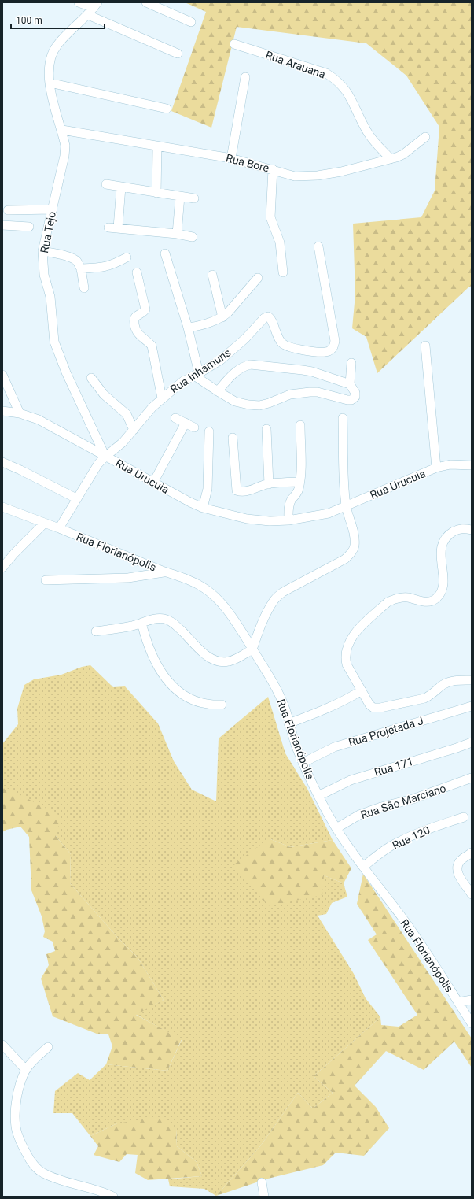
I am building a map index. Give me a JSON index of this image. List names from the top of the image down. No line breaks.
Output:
{"streets":{"street":["Rua Arauana","Rua Bore","Rua Tejo","Rua Inhamuns","Rua Urucuia","Rua Florianópolis","Rua Projetada J","Rua 171","Rua São Marciano","Rua 120"]},"crossings":[["Rua Arauana","Rua Bore"],["Rua Bore","Rua Tejo"],["Rua Tejo","Rua Inhamuns"],["Rua Tejo","Rua Urucuia"],["Rua Inhamuns","Rua Urucuia"],["Rua Inhamuns","Rua Florianópolis"],["Rua Florianópolis","Rua Projetada J"],["Rua Florianópolis","Rua 171"],["Rua Florianópolis","Rua São Marciano"],["Rua Florianópolis","Rua 120"]],"scale_bar":"100 m"}
